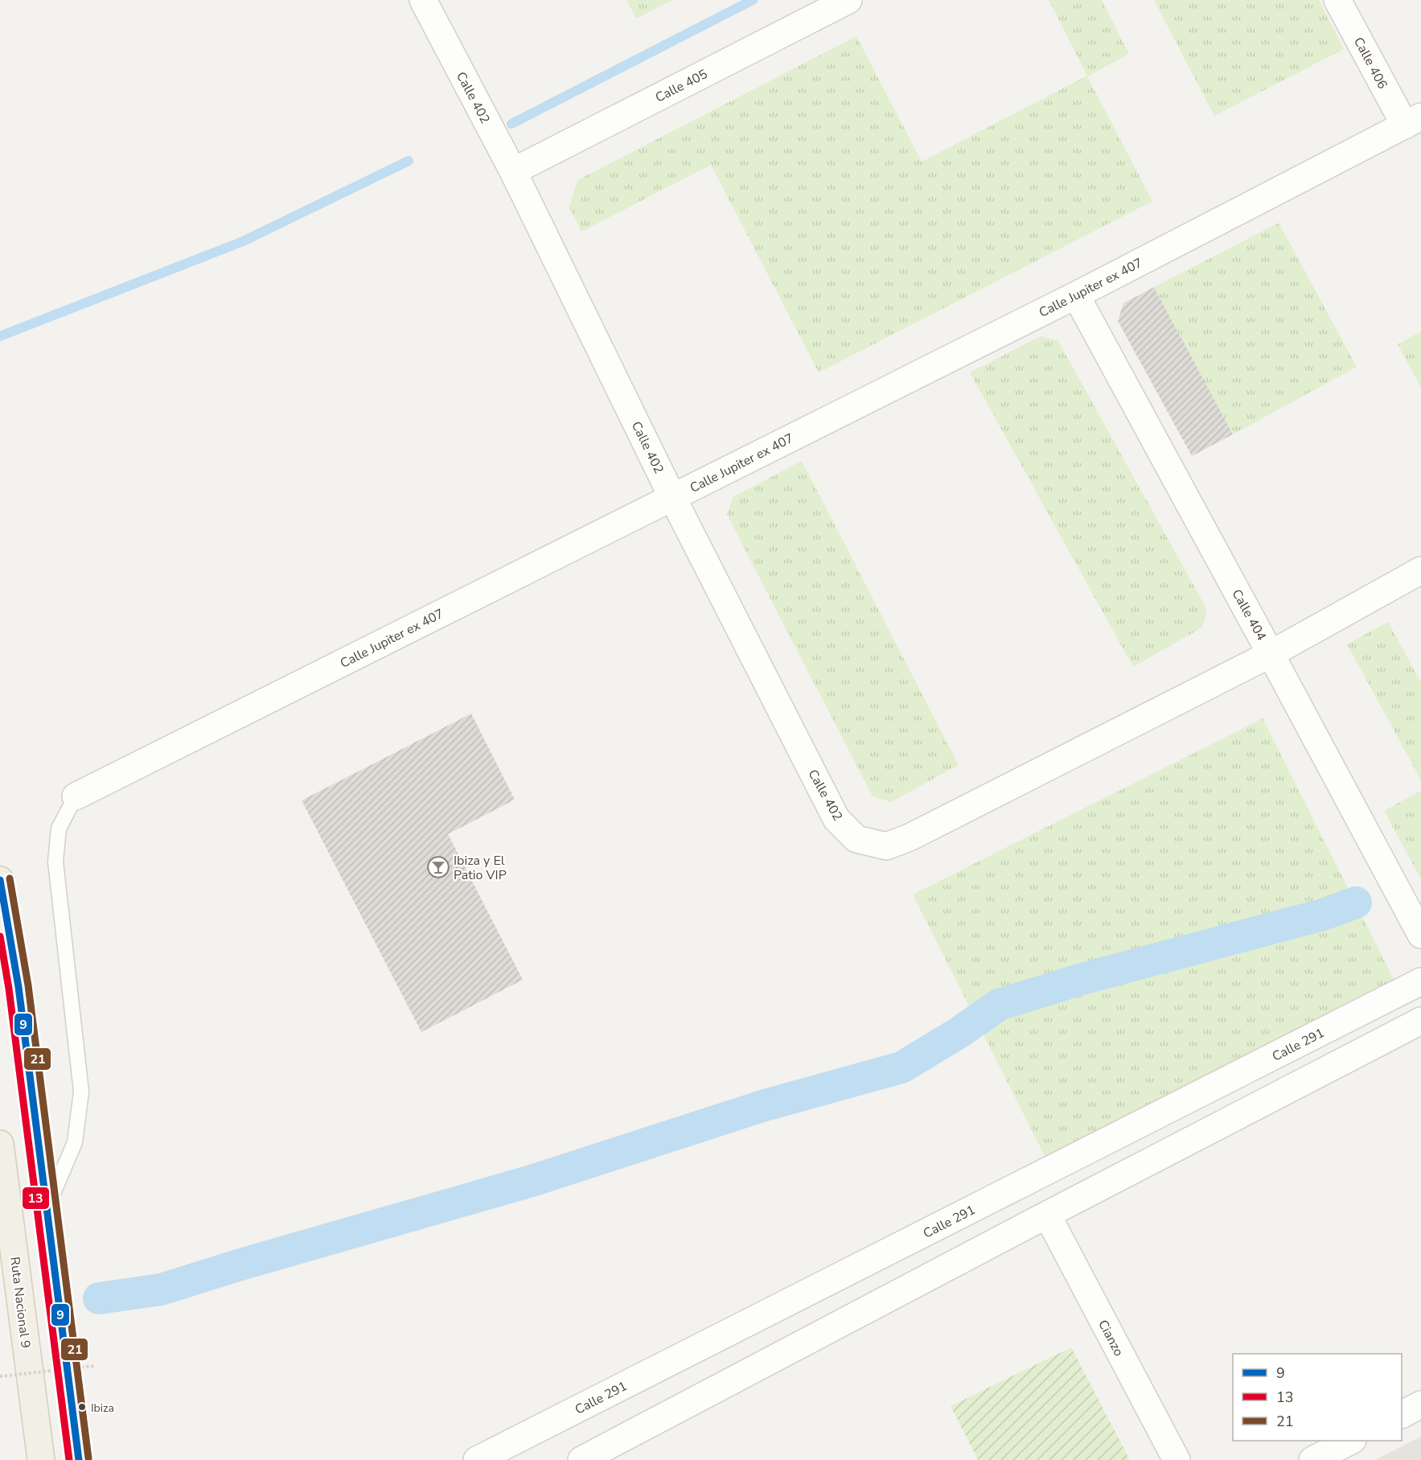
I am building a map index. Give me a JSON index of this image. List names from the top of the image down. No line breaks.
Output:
{"streets":{"main road":["Ruta Nacional 9"],"street":["Calle 406","Calle 405","Calle 402","Calle Jupiter ex 407","Calle 404","Calle 291","Cianzo"]},"crossings":[["Calle 406","Calle Jupiter ex 407"],["Calle 405","Calle 402"],["Calle 402","Calle Jupiter ex 407"],["Calle 402","Calle 404"],["Calle Jupiter ex 407","Calle 404"]],"places":{"bar":["Ibiza y El Patio VIP"],"other":["Ibiza"]},"lines":["transit line 21","transit line 9","transit line 13"],"legend":["9","13","21"]}
